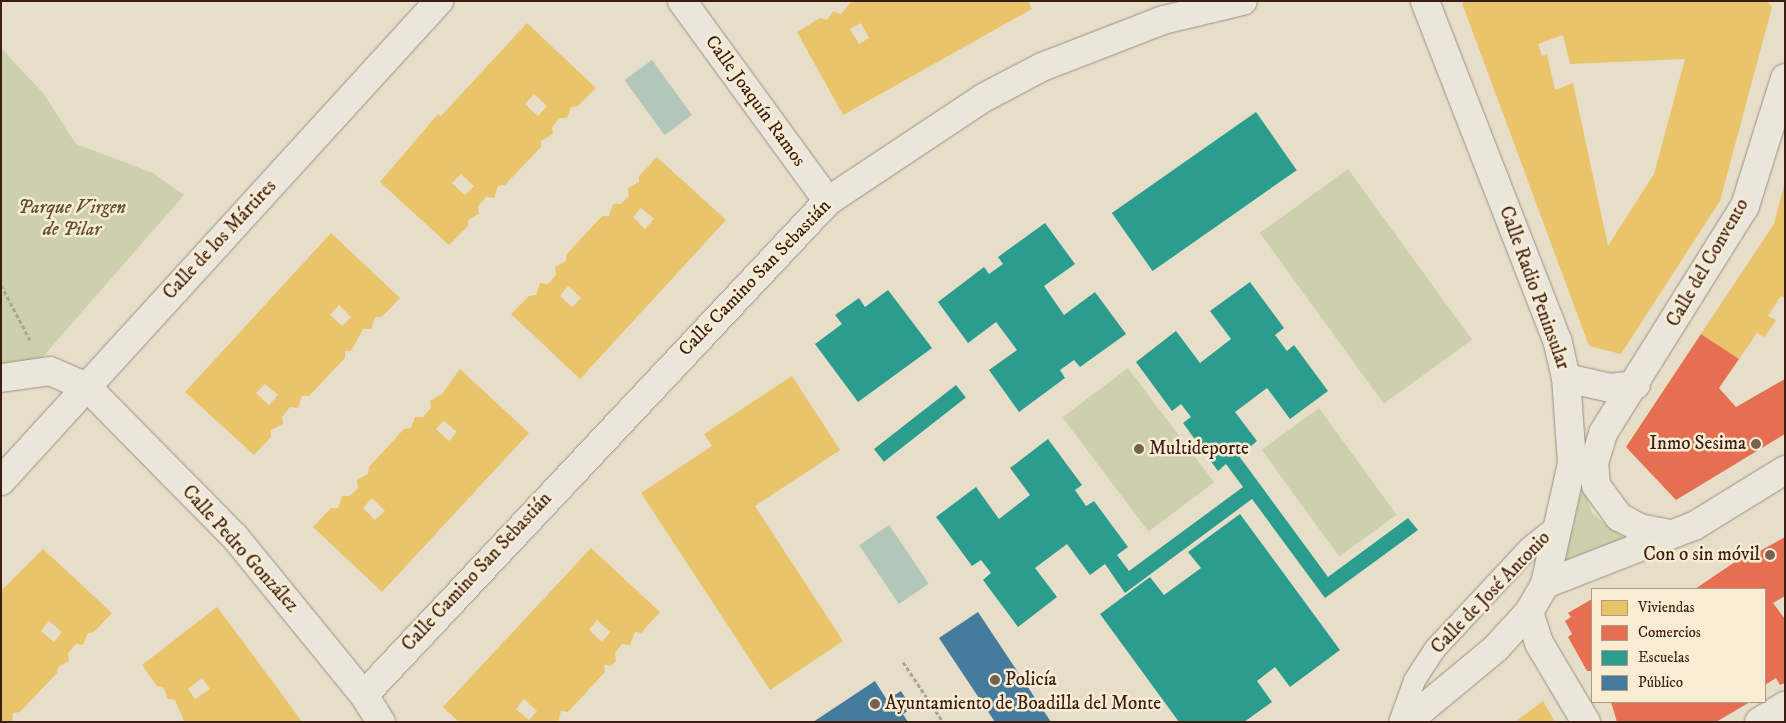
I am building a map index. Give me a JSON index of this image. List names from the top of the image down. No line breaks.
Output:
{"streets":{"street":["Calle Joaquín Ramos","Calle de los Mártires","Calle del Convento","Calle Camino San Sebastián","Calle Radio Peninsular","Calle Pedro González"],"lane":["Calle de José Antonio"]},"crossings":[["Calle Joaquín Ramos","Calle Camino San Sebastián"],["Calle de los Mártires","Calle Pedro González"],["Calle Camino San Sebastián","Calle Pedro González"],["Calle Radio Peninsular","Calle de José Antonio"]],"parks":["Parque Virgen de Pilar"],"places":["Inmo Sesima","Multideporte","Con o sin móvil","Policía","Ayuntamiento de Boadilla del Monte"],"legend":["Viviendas","Comercios","Escuelas","Público"]}
